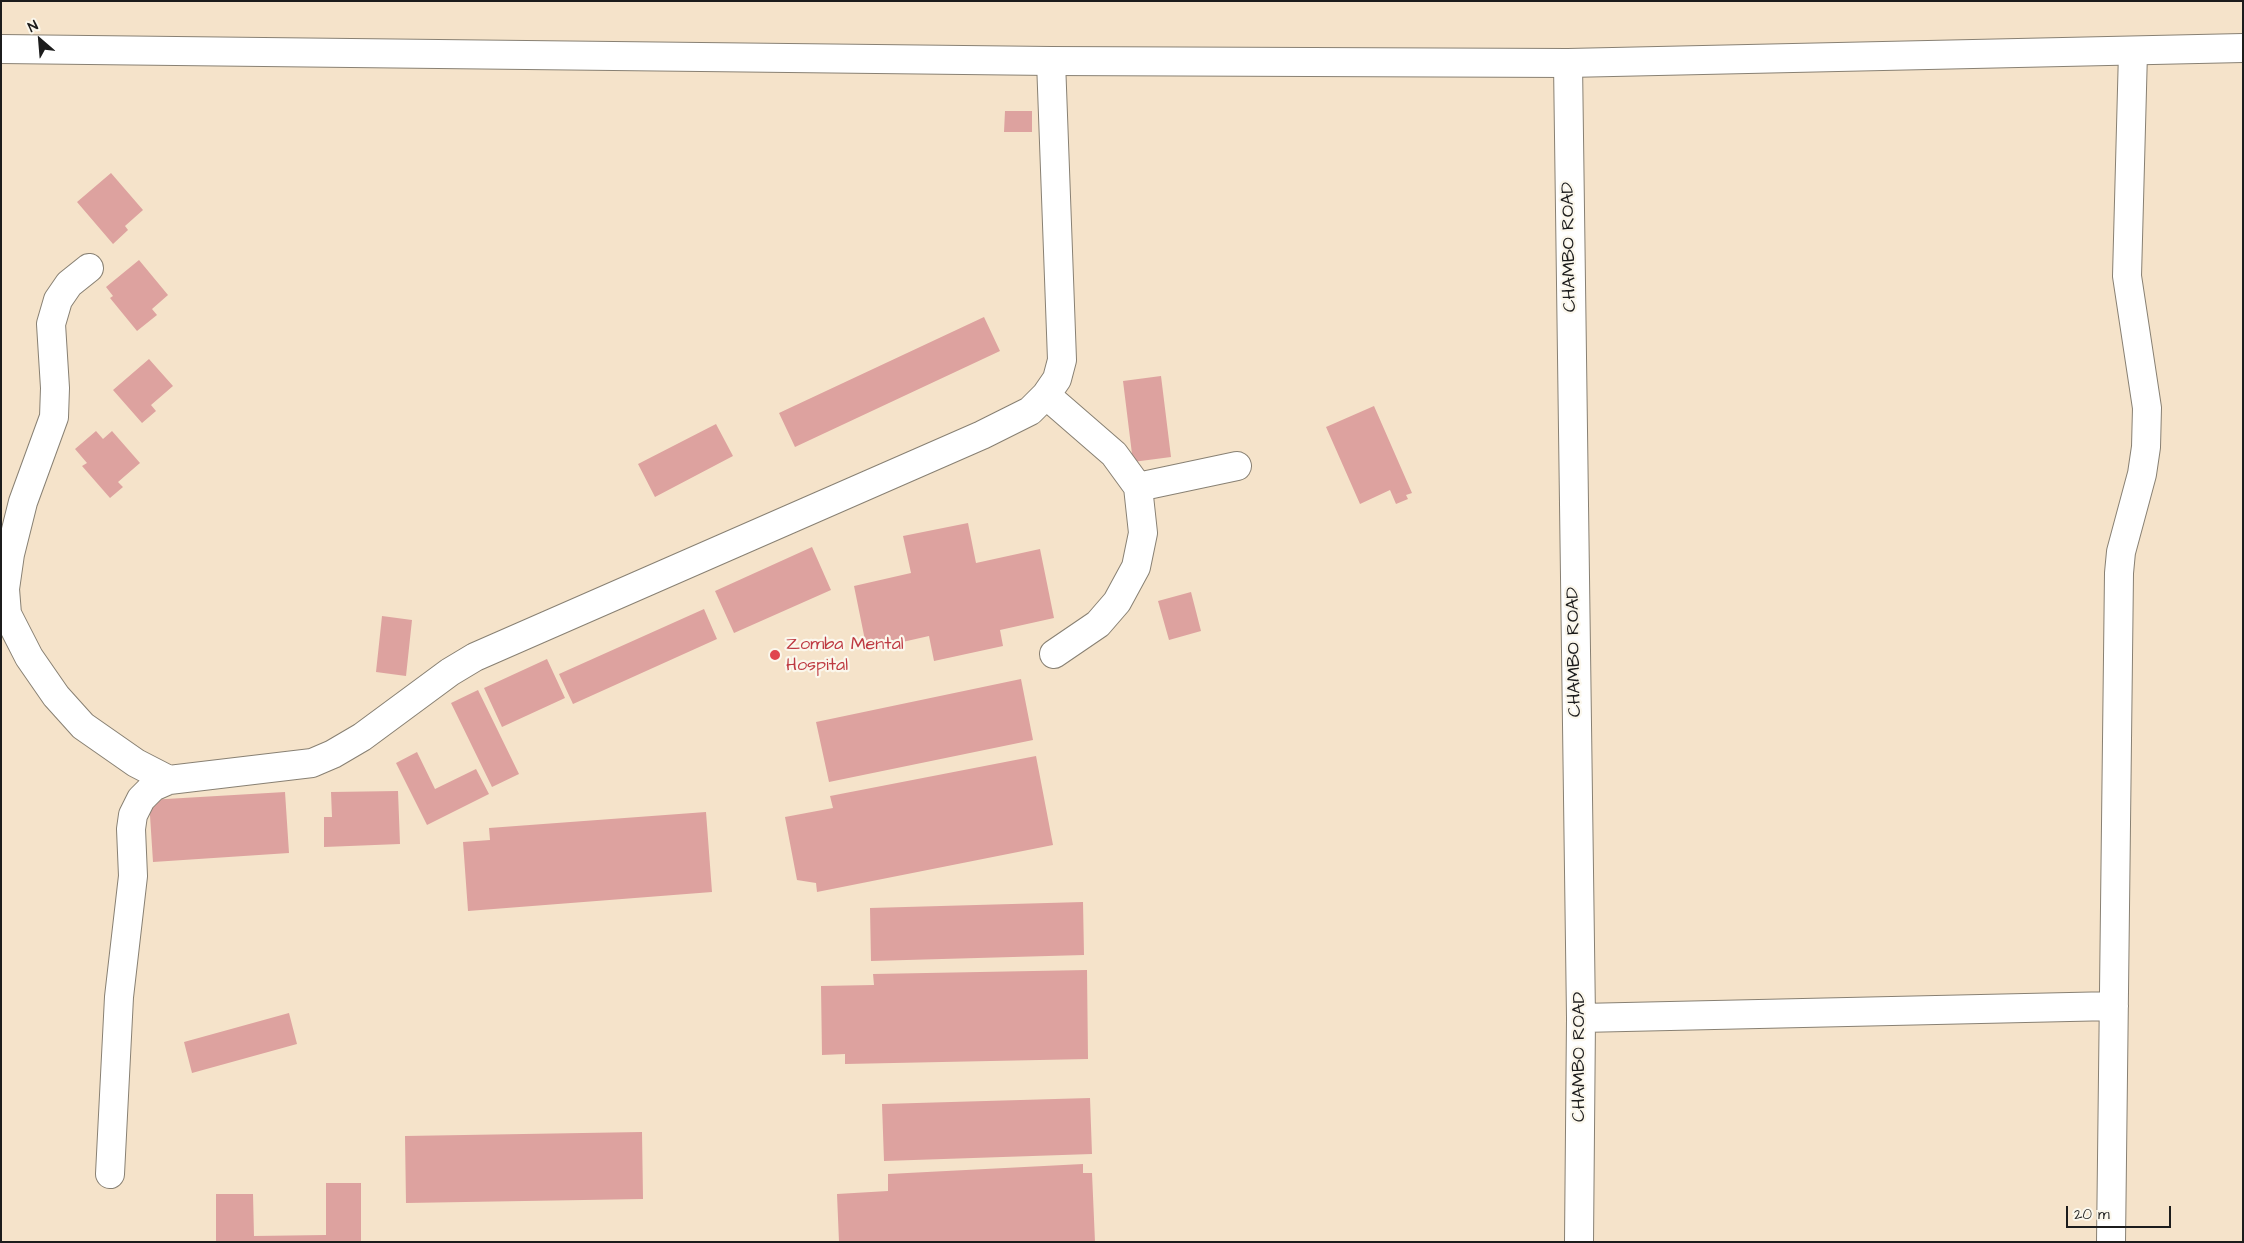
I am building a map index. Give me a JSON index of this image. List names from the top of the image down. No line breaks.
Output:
{"streets":{"street":["CHAMBO ROAD"]},"places":["Zomba Mental Hospital"],"scale_bar":"20 m","north":"top left"}
